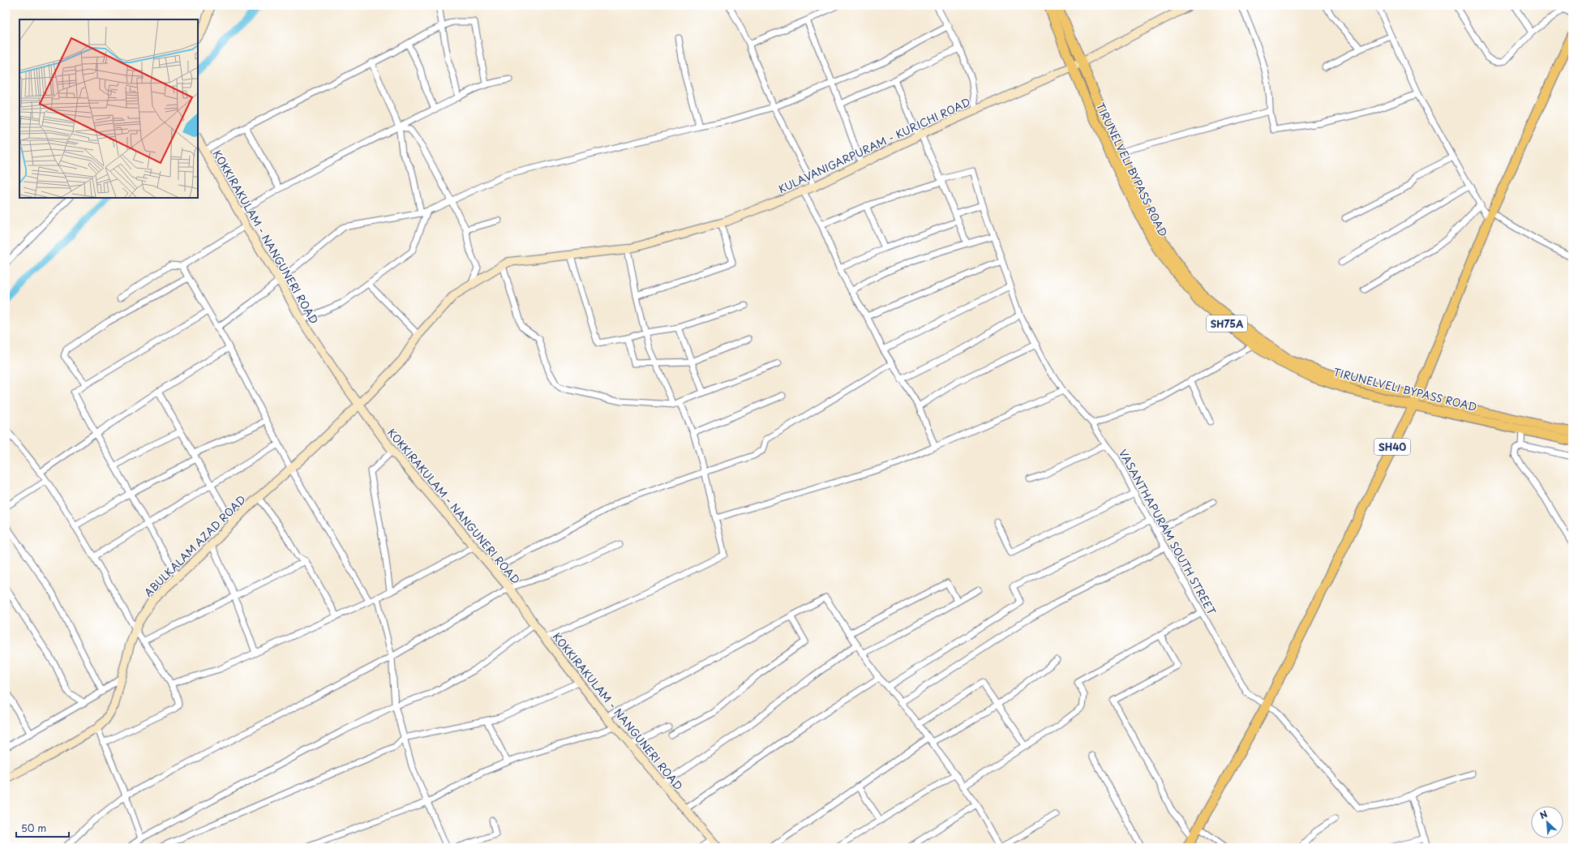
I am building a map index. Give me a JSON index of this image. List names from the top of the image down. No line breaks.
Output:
{"streets":{"main road":["KULAVANIGARPURAM - KURICHI ROAD","TIRUNELVELI BYPASS ROAD","KOKKIRAKULAM - NANGUNERI ROAD","SH75A","SH40","ABULKALAM AZAD ROAD"],"street":["VASANTHAPURAM SOUTH STREET"]},"crossings":[["KULAVANIGARPURAM - KURICHI ROAD","TIRUNELVELI BYPASS ROAD"],["KULAVANIGARPURAM - KURICHI ROAD","KOKKIRAKULAM - NANGUNERI ROAD"],["KULAVANIGARPURAM - KURICHI ROAD","ABULKALAM AZAD ROAD"],["TIRUNELVELI BYPASS ROAD","SH40"],["KOKKIRAKULAM - NANGUNERI ROAD","ABULKALAM AZAD ROAD"],["SH40","VASANTHAPURAM SOUTH STREET"]],"scale_bar":"50 m","north":"top left"}
